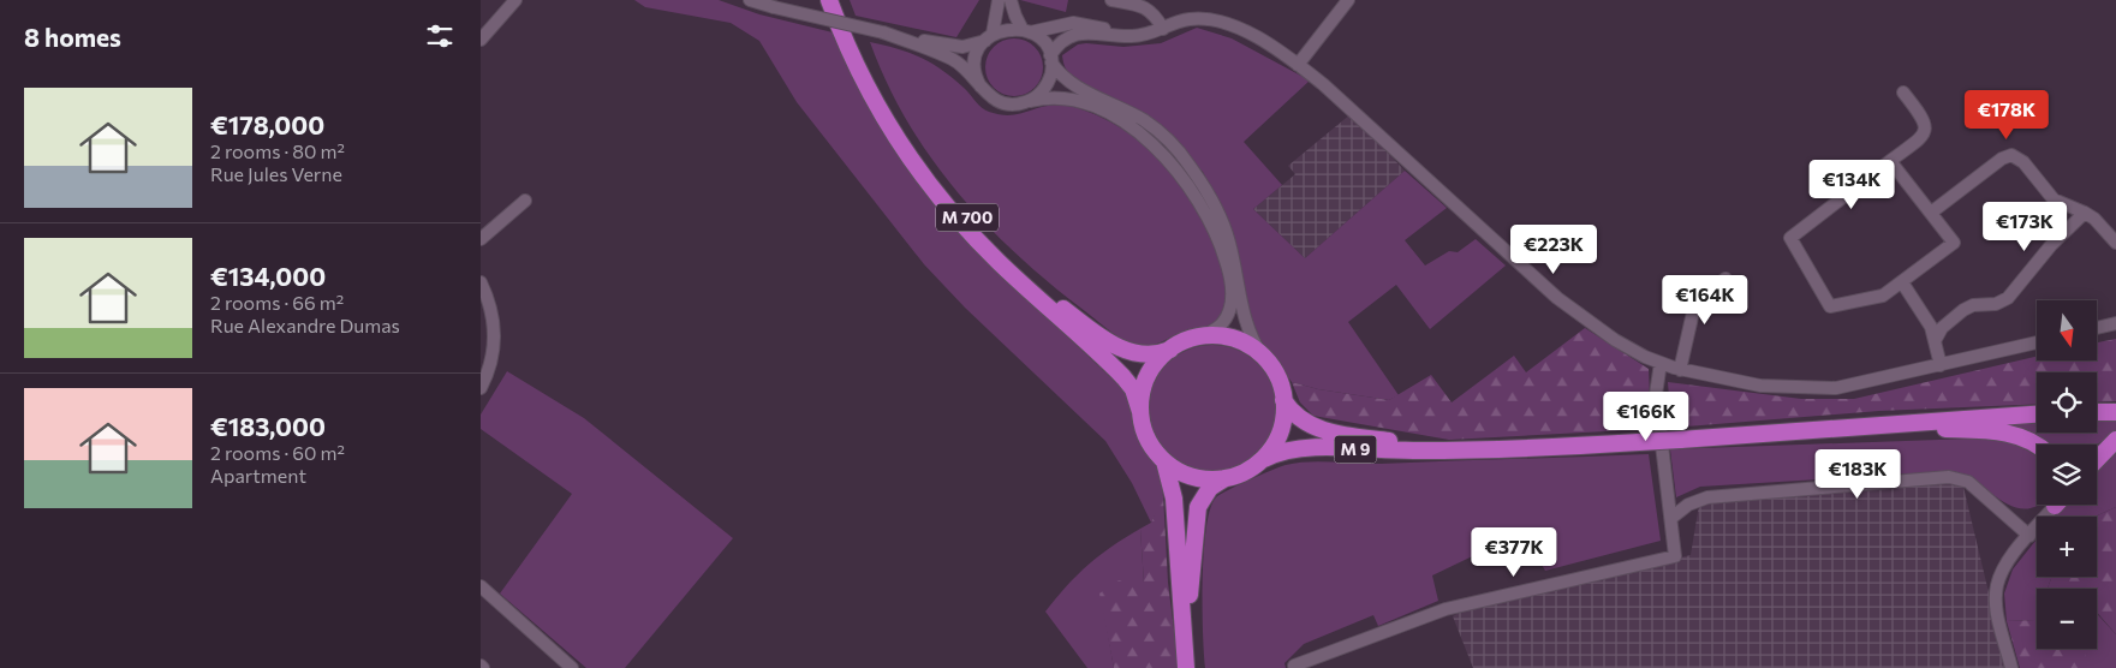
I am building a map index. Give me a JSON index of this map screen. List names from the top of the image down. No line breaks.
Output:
{"streets":{"highway":["M 700","M 9"]},"crossings":[["M 700","M 9"]],"north":"bottom","page":{"heading":"8 homes","list":[{"name":"€178,000","note":"2 rooms · 80 m² · Rue Jules Verne"},{"name":"€134,000","note":"2 rooms · 66 m² · Rue Alexandre Dumas"},{"name":"€183,000","note":"2 rooms · 60 m² · Apartment"}],"price":["€178K","€134K","€173K","€223K","€164K","€166K","€183K","€377K"],"map_buttons":["+","−"]}}
